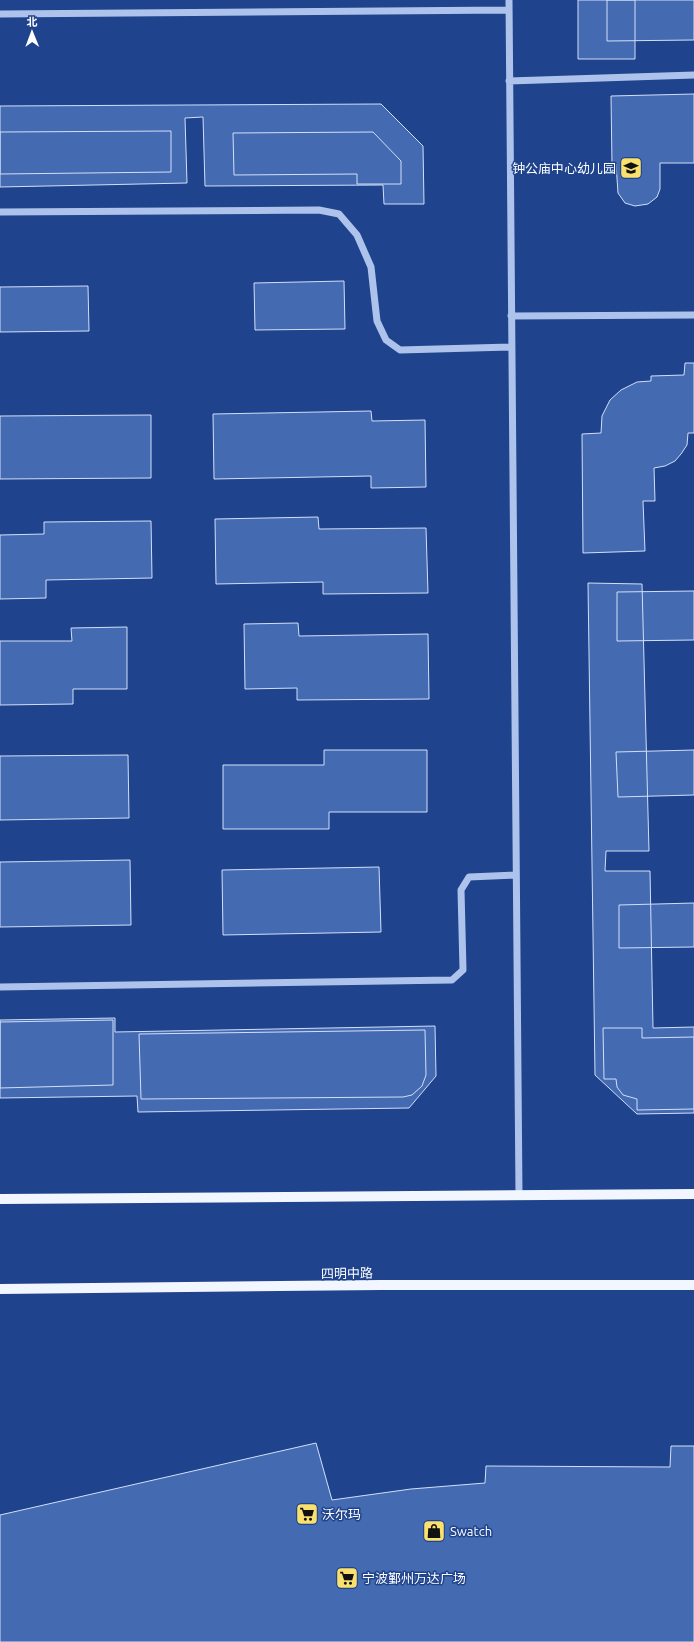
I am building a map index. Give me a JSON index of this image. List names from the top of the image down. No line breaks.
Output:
{"streets":{"main road":["四明中路"]},"places":{"school or university":["钟公庙中心幼儿园"],"supermarket":["沃尔玛","宁波鄞州万达广场"],"shop":["Swatch"]},"north":"top"}
